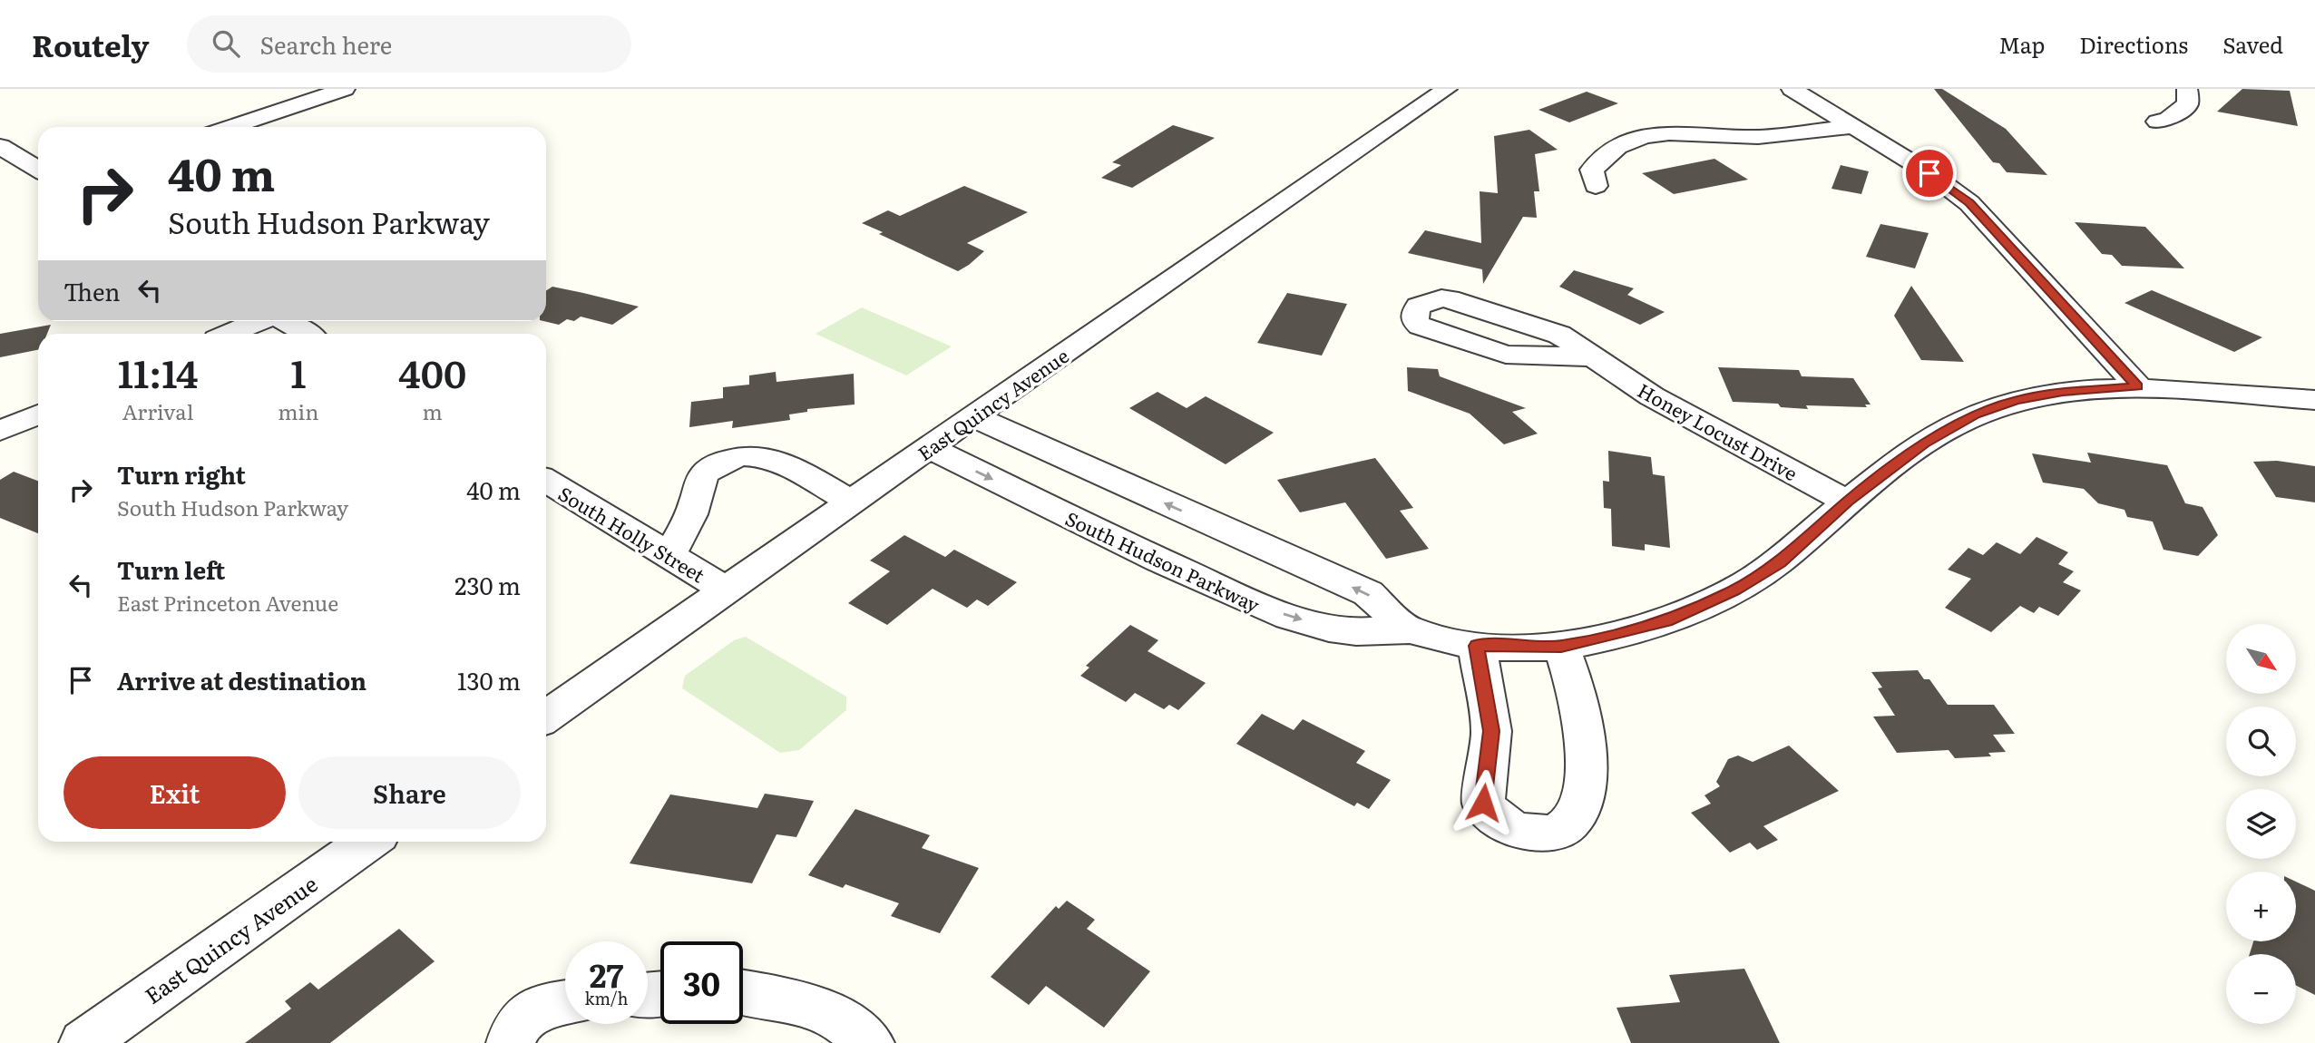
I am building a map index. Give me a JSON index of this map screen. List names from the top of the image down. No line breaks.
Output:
{"streets":{"street":["East Quincy Avenue","Honey Locust Drive","South Holly Street","South Hudson Parkway"]},"crossings":[["East Quincy Avenue","South Holly Street"],["East Quincy Avenue","South Hudson Parkway"],["Honey Locust Drive","South Hudson Parkway"]],"north":"bottom right","page":{"header":"Routely","search":"Search here","nav":["Map","Directions","Saved"],"turn":["40 m","South Hudson Parkway"],"then":"Then","eta":["11:14","Arrival","1","min","400","m"],"list":[{"name":"Turn right","note":"South Hudson Parkway","value":"40 m"},{"name":"Turn left","note":"East Princeton Avenue","value":"230 m"},{"name":"Arrive at destination","value":"130 m"}],"map_buttons":["+","−"],"buttons":["Exit","Share"],"speed":"27 km/h","limit":"30"}}
